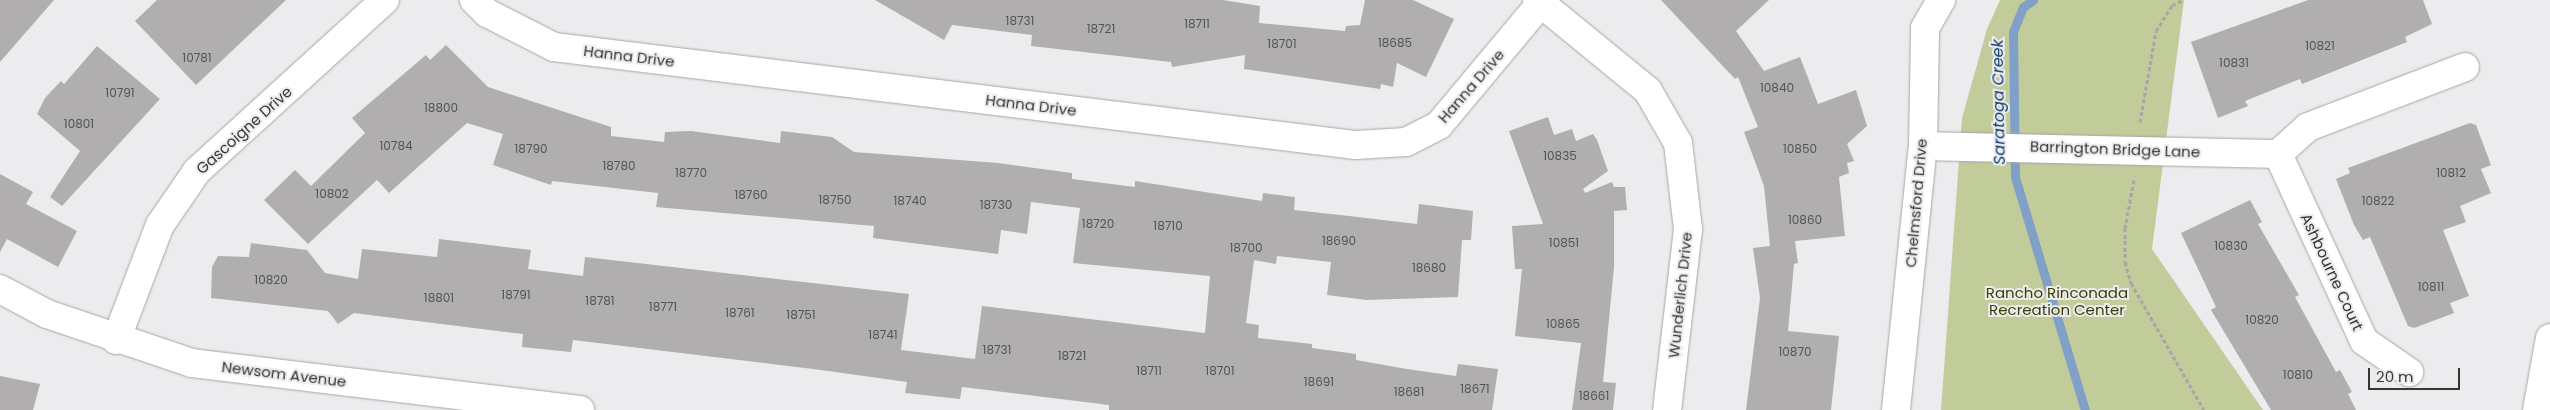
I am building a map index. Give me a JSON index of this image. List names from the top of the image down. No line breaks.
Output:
{"streets":{"main road":["Hanna Drive","Gascoigne Drive","Barrington Bridge Lane","Chelmsford Drive","Ashbourne Court","Wunderlich Drive","Newsom Avenue"]},"crossings":[["Hanna Drive","Wunderlich Drive"],["Gascoigne Drive","Newsom Avenue"],["Barrington Bridge Lane","Chelmsford Drive"],["Barrington Bridge Lane","Ashbourne Court"]],"water":["Saratoga Creek"],"parks":["Rancho Rinconada Recreation Center"],"house_numbers":["18731","18711","18721","18685","18701","10821","10781","10831","10840","10791","18800","10801","10784","18790","10850","10835","18780","18770","10812","10802","18760","18750","18740","10822","18730","10860","18720","18710","18690","10851","10830","18700","18680","10820","10811","18791","18801","18781","18771","18761","18751","10820","10865","18741","18731","10870","18721","18711","18701","10810","18691","18671","18681","18661"],"scale_bar":"20 m"}
